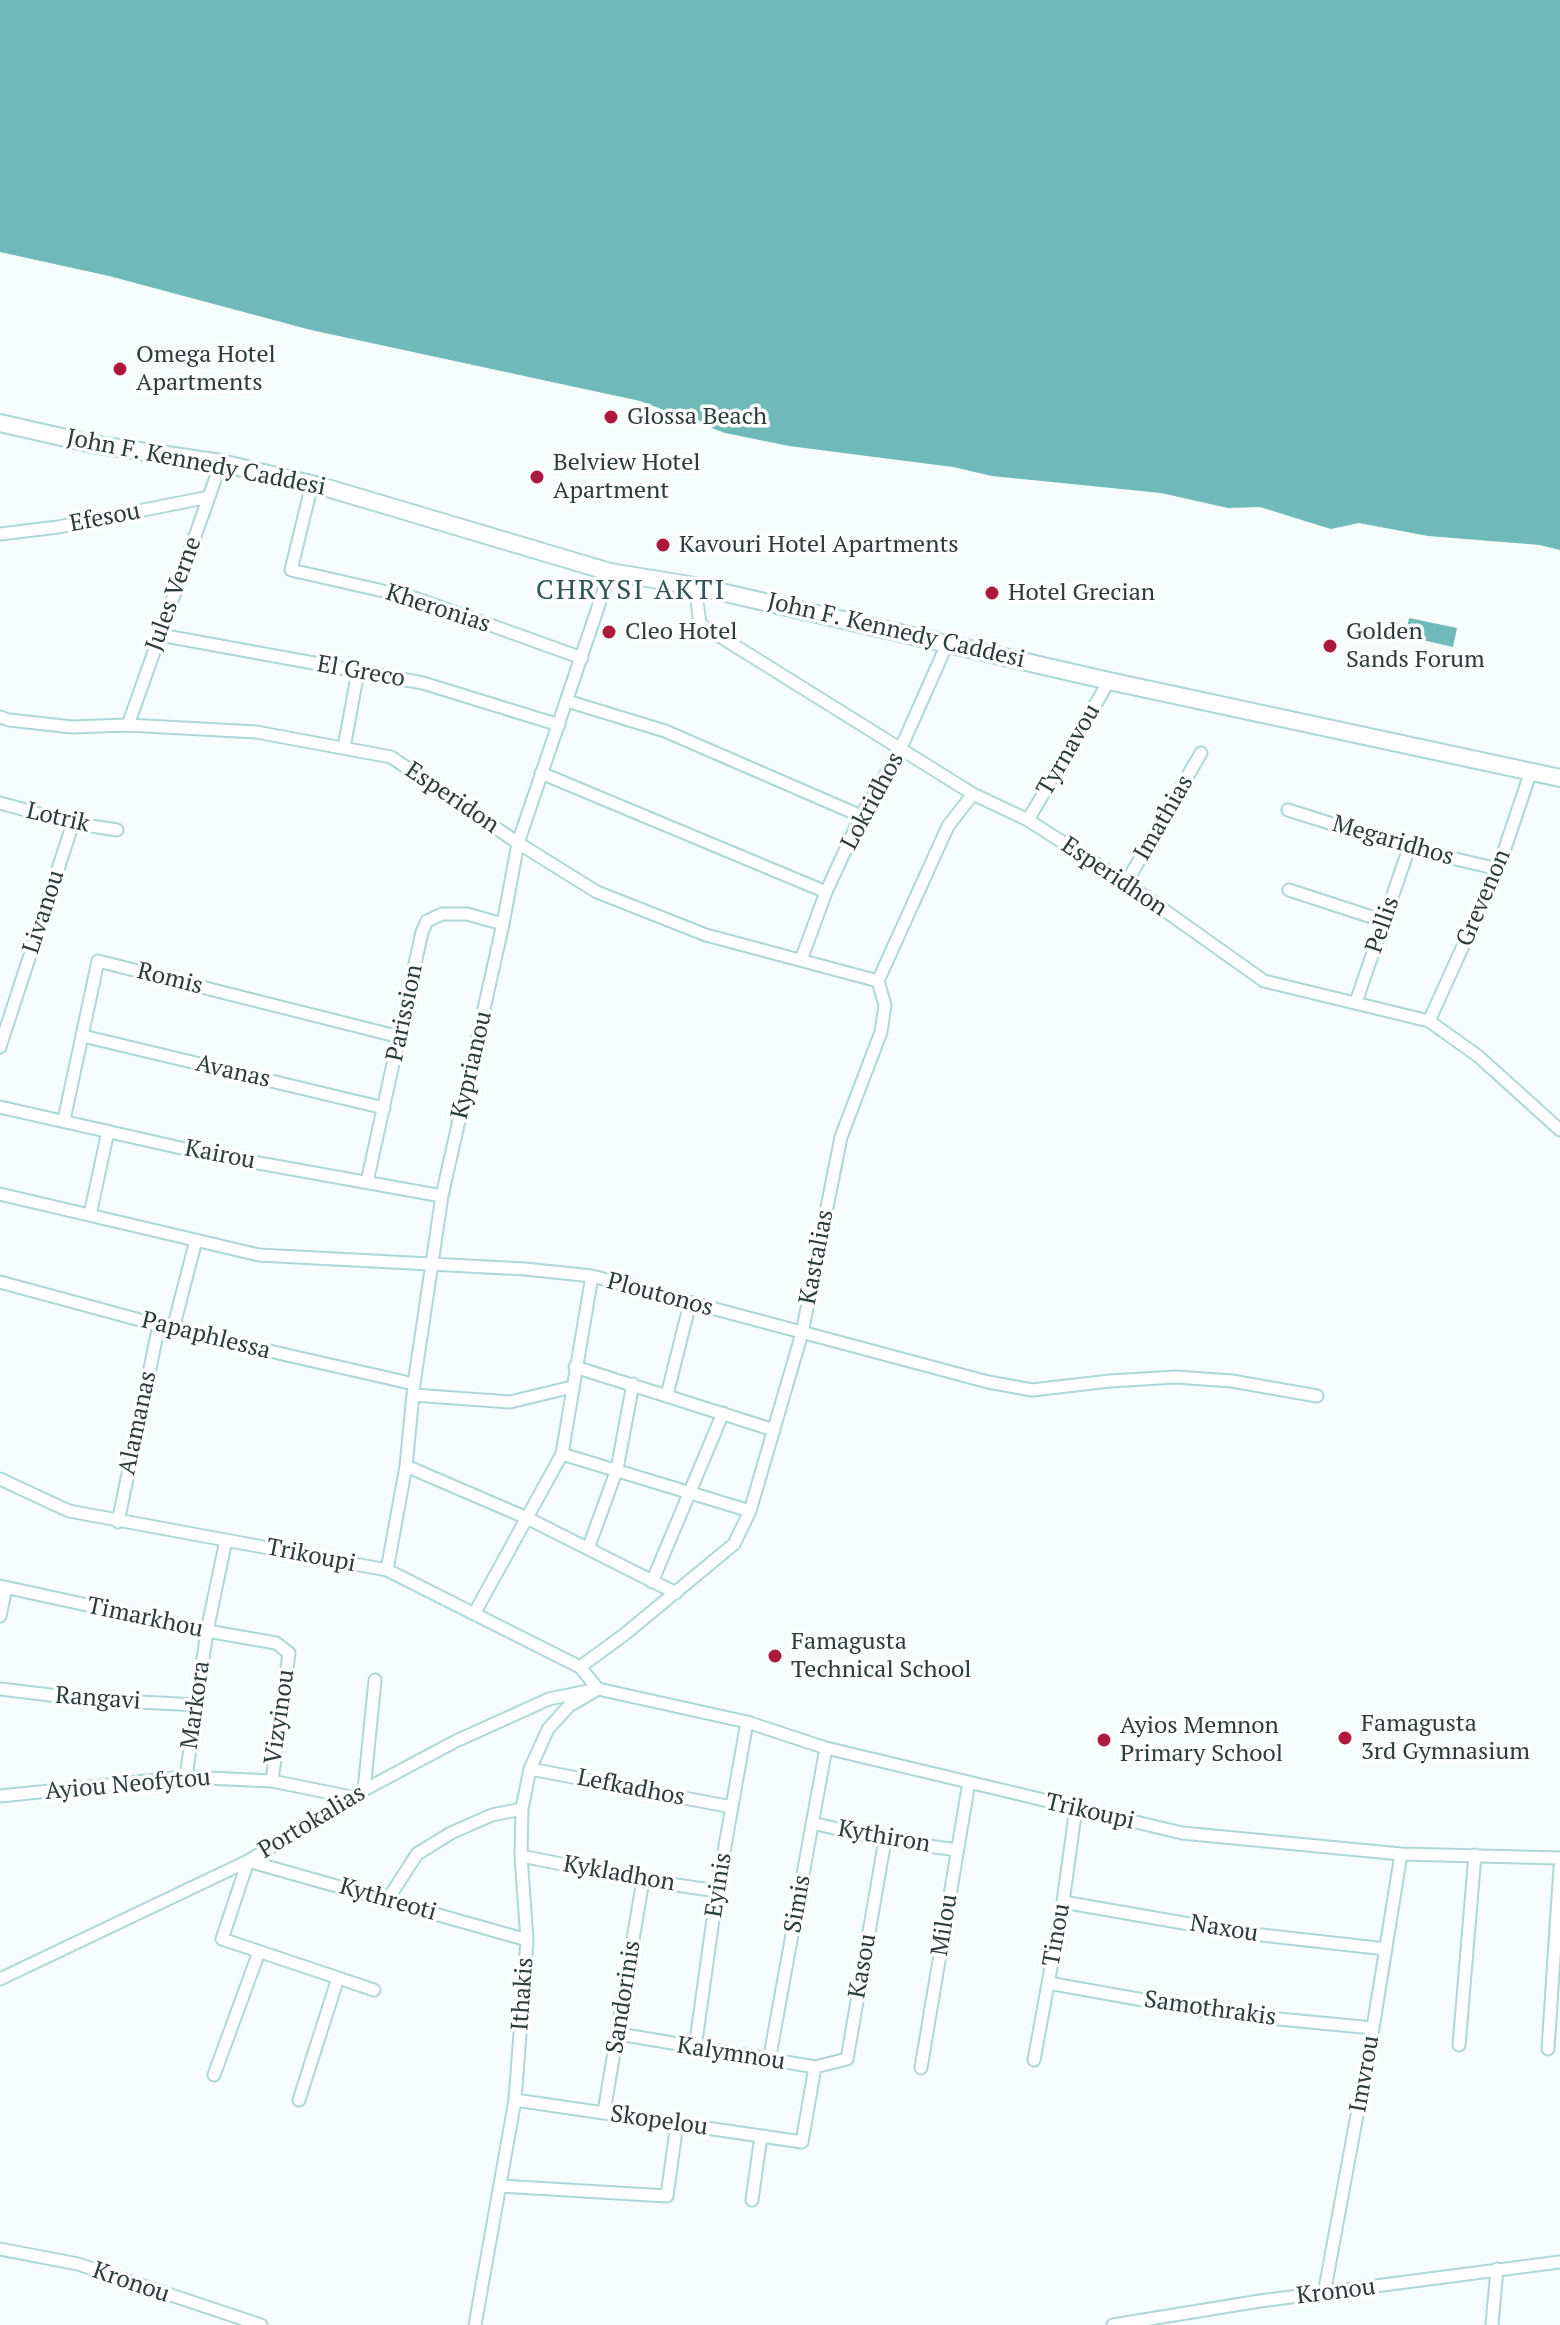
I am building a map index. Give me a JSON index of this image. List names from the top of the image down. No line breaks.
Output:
{"streets":{"street":["John F. Kennedy Caddesi","Efesou","Jules Verne","Kheronias","El Greco","Tyrnavou","Esperidon","Lokridhos","Lotrik","Imathias","Megaridhos","Esperidhon","Grevenon","Livanou","Pellis","Romis","Parission","Kyprianou","Avanas","Kairou","Kastalias","Ploutonos","Papaphlessa","Alamanas","Trikoupi","Timarkhou","Rangavi","Markora","Vizyinou","Ayiou Neofytou","Lefkadhos","Portokalias","Kythiron","Kykladhon","Eyinis","Kythreoti","Simis","Milou","Naxou","Tinou","Kasou","Ithakis","Sandorinis","Samothrakis","Kalymnou","Imvrou","Skopelou","Kronou"]},"crossings":[["John F. Kennedy Caddesi","Jules Verne"],["John F. Kennedy Caddesi","Kheronias"],["John F. Kennedy Caddesi","Tyrnavou"],["John F. Kennedy Caddesi","Lokridhos"],["John F. Kennedy Caddesi","Esperidhon"],["John F. Kennedy Caddesi","Grevenon"],["John F. Kennedy Caddesi","Kyprianou"],["Efesou","Jules Verne"],["Jules Verne","El Greco"],["Jules Verne","Esperidon"],["Kheronias","Kyprianou"],["El Greco","Kyprianou"],["Tyrnavou","Esperidhon"],["Esperidon","Lokridhos"],["Esperidon","Kyprianou"],["Esperidon","Kastalias"],["Lokridhos","Esperidhon"],["Lotrik","Livanou"],["Imathias","Esperidhon"],["Megaridhos","Grevenon"],["Megaridhos","Pellis"],["Esperidhon","Grevenon"],["Esperidhon","Pellis"],["Romis","Parission"],["Romis","Avanas"],["Romis","Kairou"],["Parission","Kyprianou"],["Parission","Avanas"],["Parission","Kairou"],["Kyprianou","Kairou"],["Kyprianou","Ploutonos"],["Kyprianou","Papaphlessa"],["Kyprianou","Trikoupi"],["Kastalias","Ploutonos"],["Kastalias","Trikoupi"],["Papaphlessa","Alamanas"],["Alamanas","Trikoupi"],["Trikoupi","Markora"],["Trikoupi","Portokalias"],["Trikoupi","Eyinis"],["Trikoupi","Simis"],["Trikoupi","Milou"],["Trikoupi","Tinou"],["Trikoupi","Ithakis"],["Trikoupi","Imvrou"],["Timarkhou","Markora"],["Timarkhou","Vizyinou"],["Rangavi","Markora"],["Markora","Ayiou Neofytou"],["Vizyinou","Ayiou Neofytou"],["Ayiou Neofytou","Portokalias"],["Lefkadhos","Eyinis"],["Lefkadhos","Ithakis"],["Portokalias","Kythreoti"],["Portokalias","Ithakis"],["Kythiron","Simis"],["Kythiron","Milou"],["Kythiron","Kasou"],["Kykladhon","Eyinis"],["Kykladhon","Ithakis"],["Kykladhon","Sandorinis"],["Eyinis","Kalymnou"],["Kythreoti","Ithakis"],["Simis","Kalymnou"],["Naxou","Tinou"],["Naxou","Imvrou"],["Tinou","Samothrakis"],["Kasou","Kalymnou"],["Ithakis","Skopelou"],["Sandorinis","Kalymnou"],["Sandorinis","Skopelou"],["Samothrakis","Imvrou"],["Kalymnou","Skopelou"],["Imvrou","Kronou"]],"districts":["CHRYSI AKTI"],"places":["Omega Hotel Apartments","Glossa Beach","Belview Hotel Apartment","Kavouri Hotel Apartments","Hotel Grecian","Cleo Hotel","Golden Sands Forum","Famagusta Technical School","Famagusta 3rd Gymnasium","Ayios Memnon Primary School"]}
